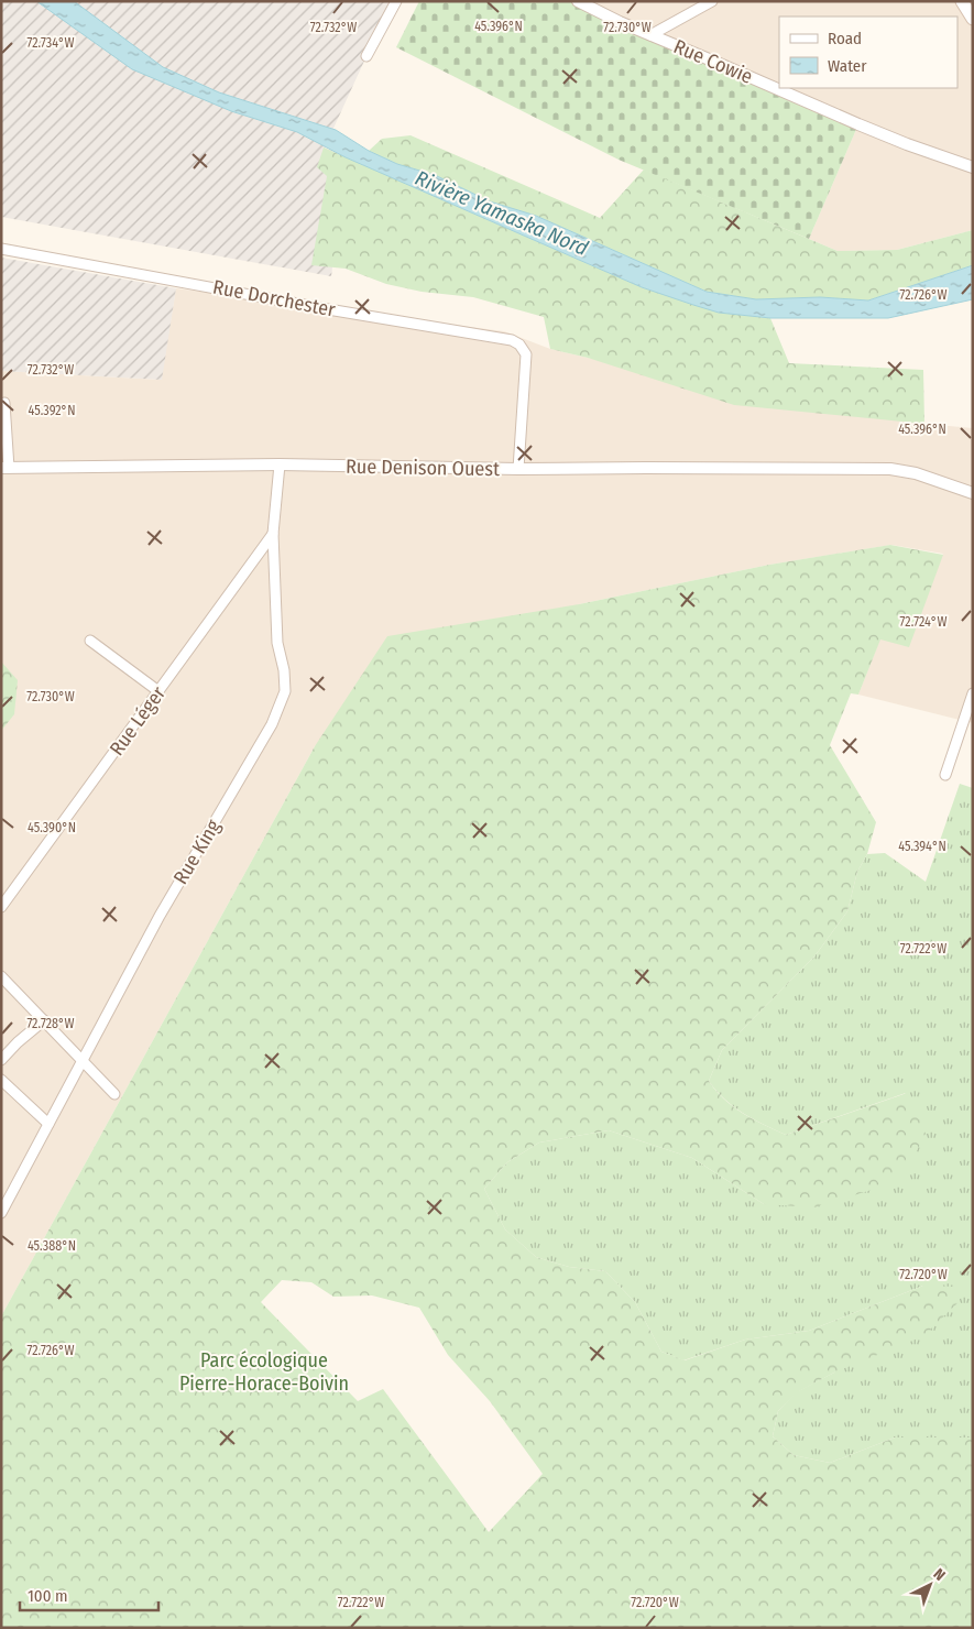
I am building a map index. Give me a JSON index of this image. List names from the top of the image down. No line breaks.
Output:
{"streets":{"street":["Rue Cowie","Rue Dorchester","Rue Denison Ouest","Rue Léger","Rue King"]},"crossings":[["Rue Dorchester","Rue Denison Ouest"],["Rue Denison Ouest","Rue King"],["Rue Léger","Rue King"]],"water":["Rivière Yamaska Nord"],"parks":["Parc écologique Pierre-Horace-Boivin"],"legend":["Road","Water"],"scale_bar":"100 m","north":"top right","coordinates":["45.396°N","72.732°W","72.730°W","72.734°W","72.726°W","45.392°N","72.724°W","45.390°N","45.394°N","72.722°W","72.728°W","45.388°N","72.720°W"]}
